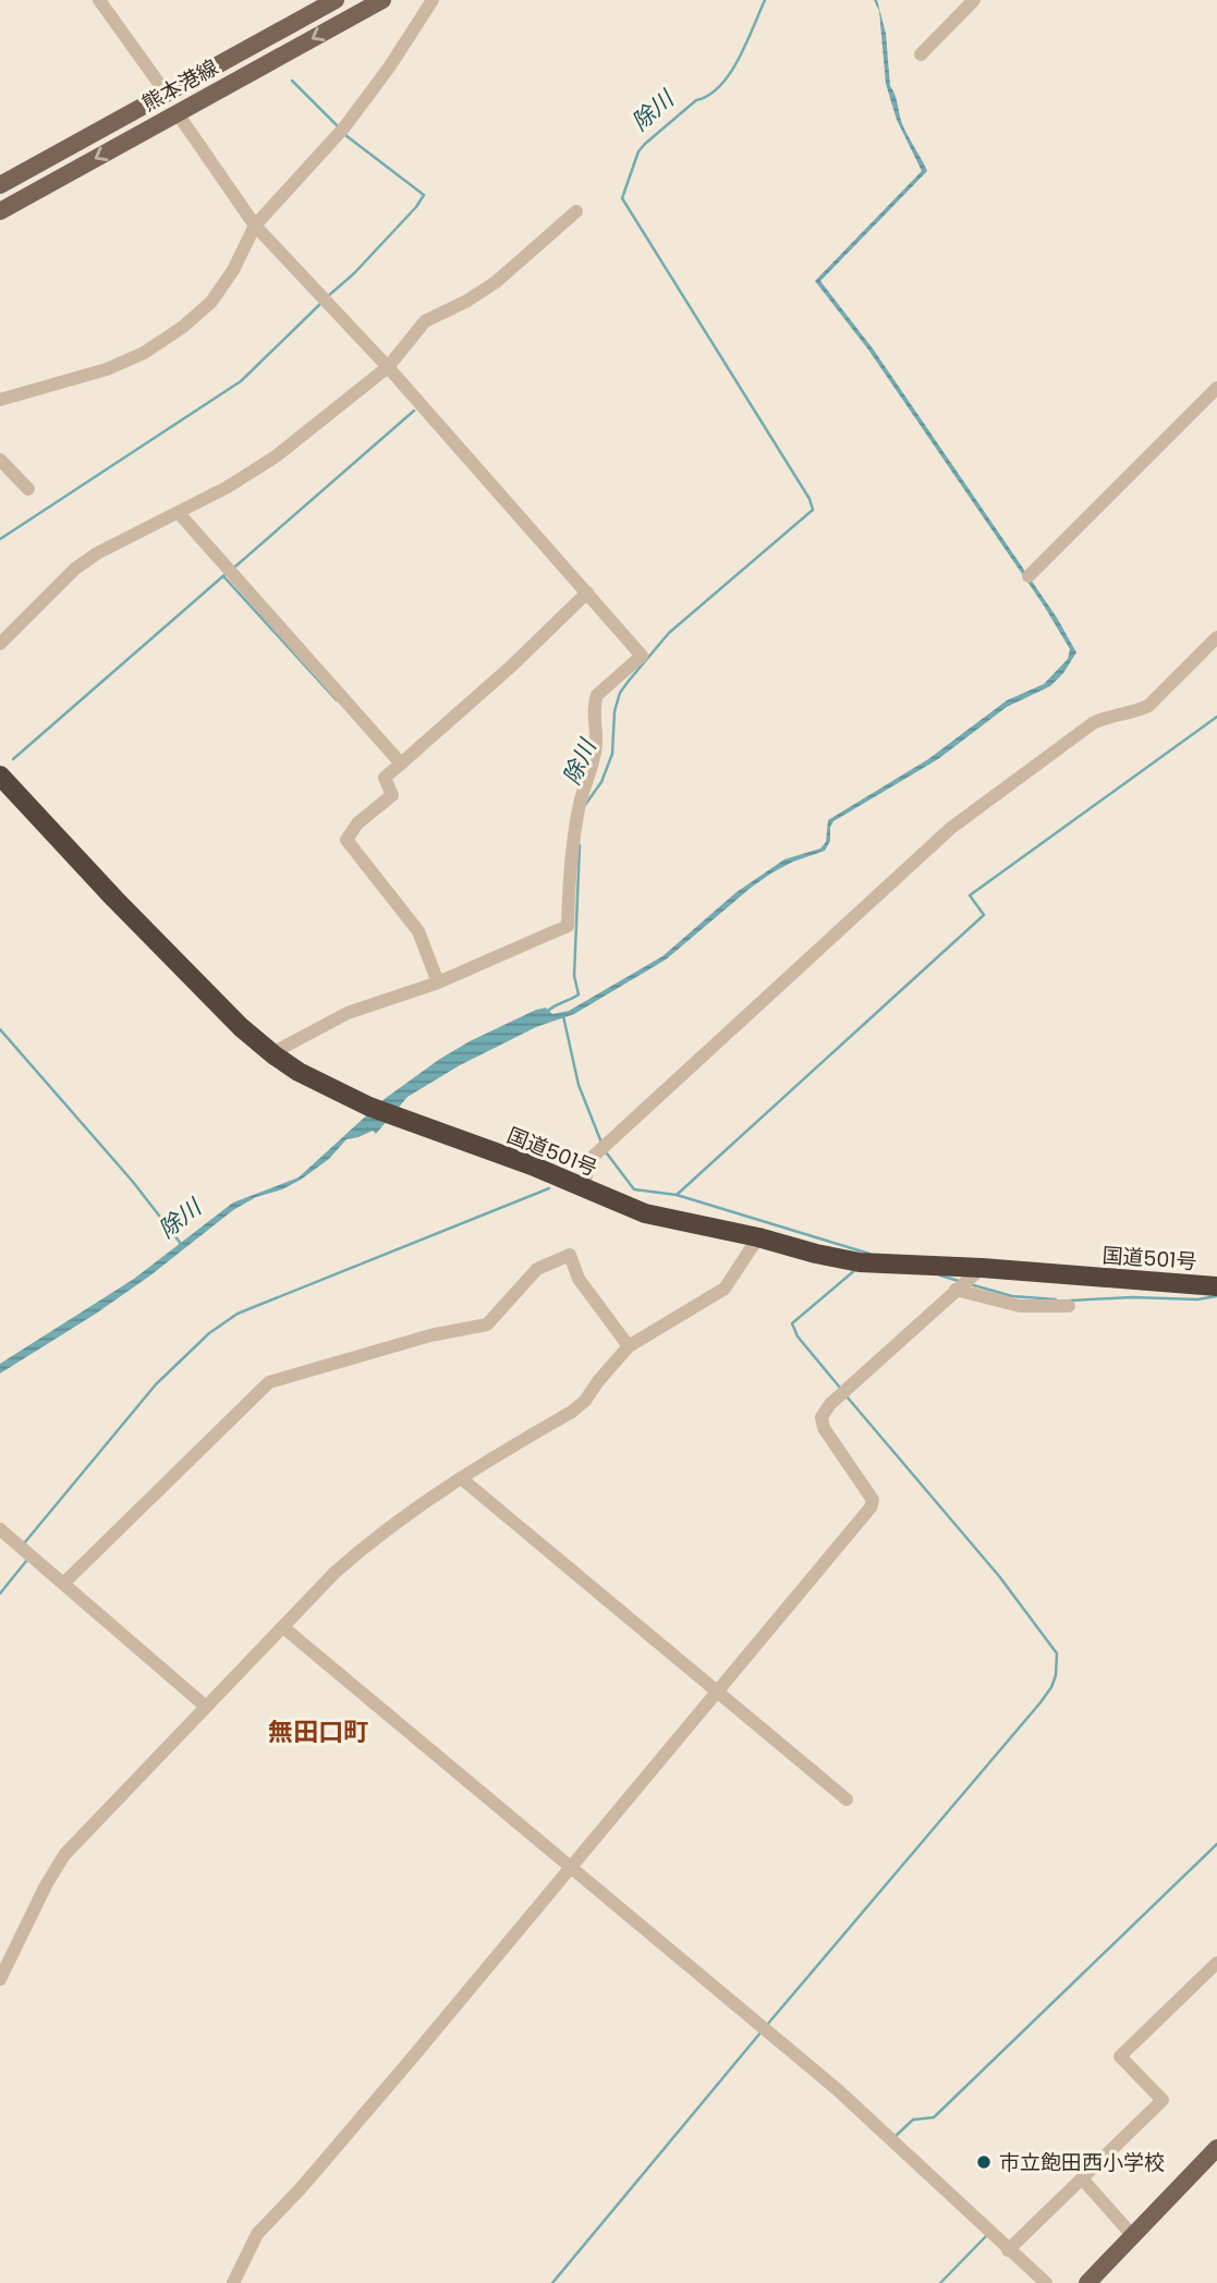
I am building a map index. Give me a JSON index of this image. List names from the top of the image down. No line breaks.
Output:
{"streets":{"highway":["国道501号"],"main road":["熊本港線"]},"districts":["無田口町"],"water":["除川"],"places":["市立飽田西小学校"]}
